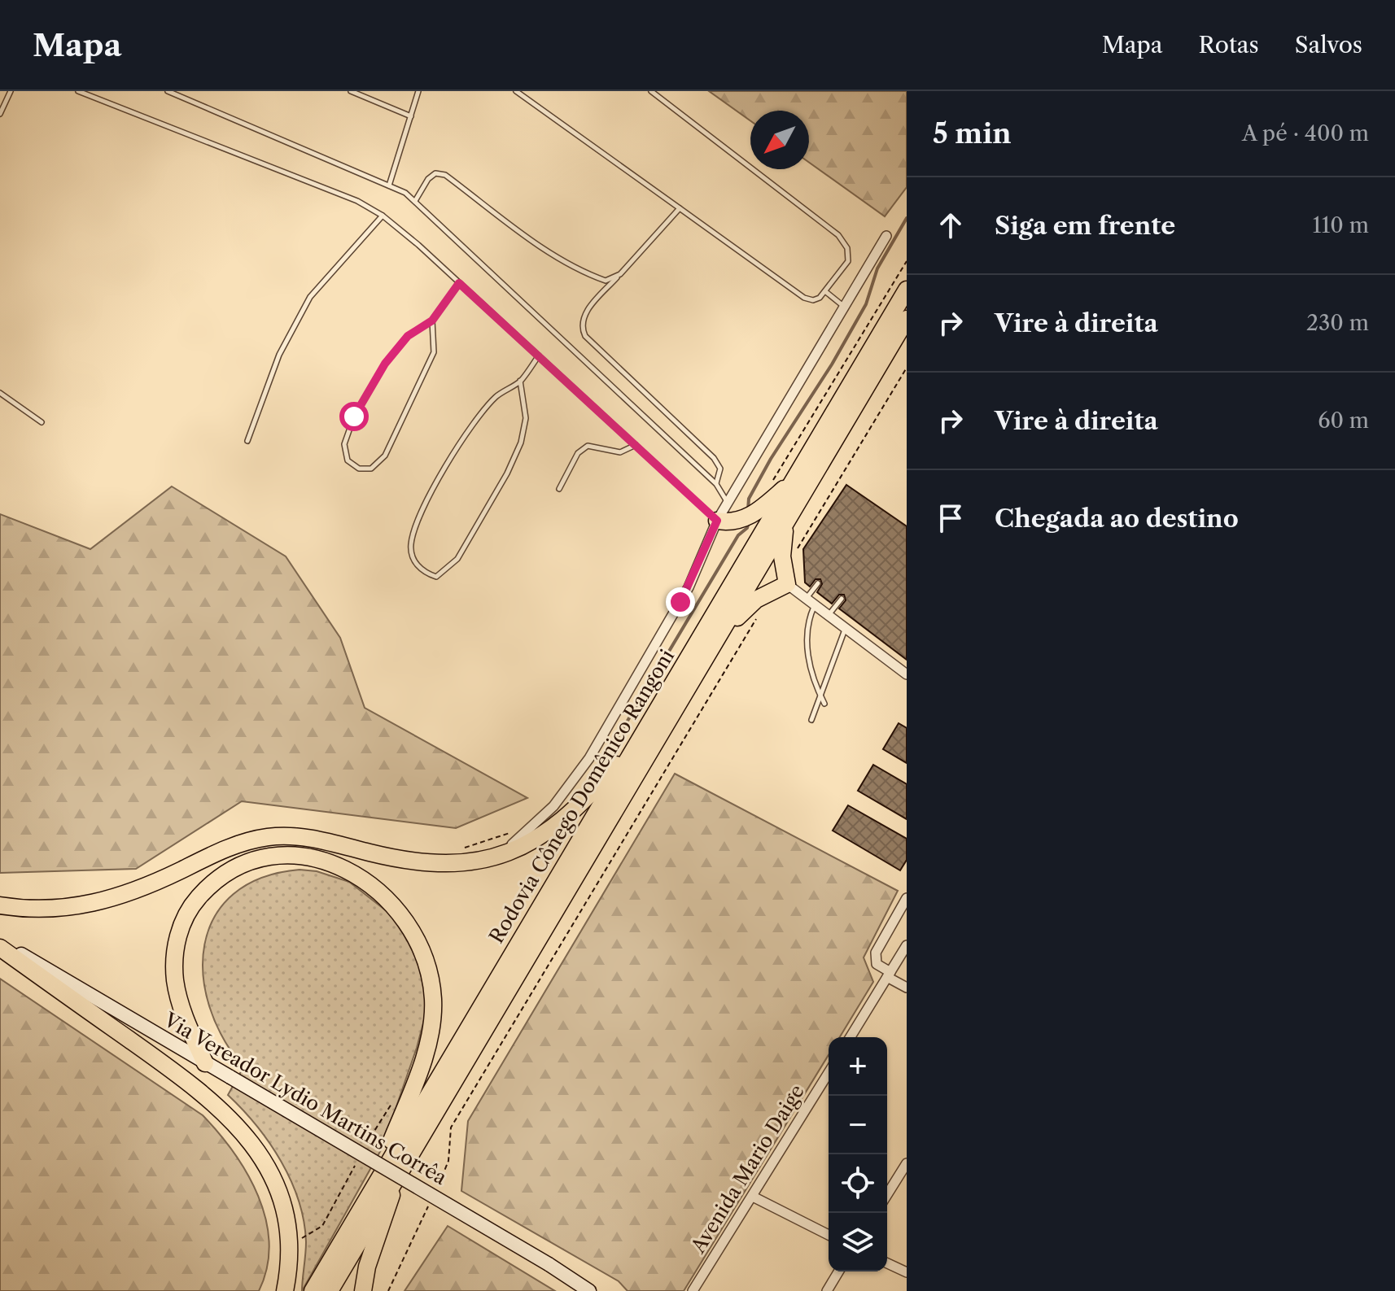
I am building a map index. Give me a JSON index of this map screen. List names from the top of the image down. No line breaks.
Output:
{"streets":{"highway":["Rodovia Cônego Domênico Rangoni"],"main road":["Via Vereador Lydio Martins Corrêa"],"street":["Avenida Mario Daige"]},"north":"bottom left","page":{"header":"Mapa","nav":["Mapa","Rotas","Salvos"],"heading":["5 min","A pé · 400 m"],"list":[["Siga em frente","110 m"],["Vire à direita","230 m"],["Vire à direita","60 m"],"Chegada ao destino"],"map_buttons":["+","−"]}}
